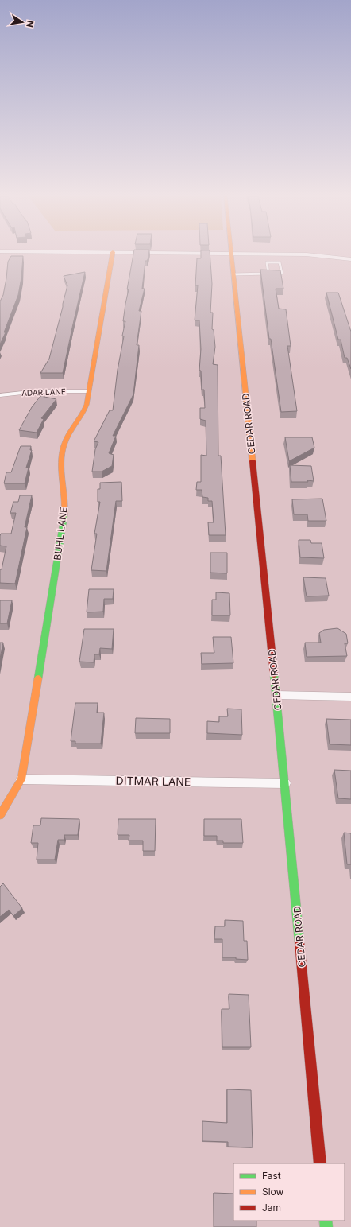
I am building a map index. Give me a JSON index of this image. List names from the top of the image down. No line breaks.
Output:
{"streets":{"street":["ADAR LANE","CEDAR ROAD","BUHL LANE","DITMAR LANE"]},"crossings":[["ADAR LANE","BUHL LANE"],["CEDAR ROAD","DITMAR LANE"],["BUHL LANE","DITMAR LANE"]],"legend":["Fast","Slow","Jam"],"north":"right"}
